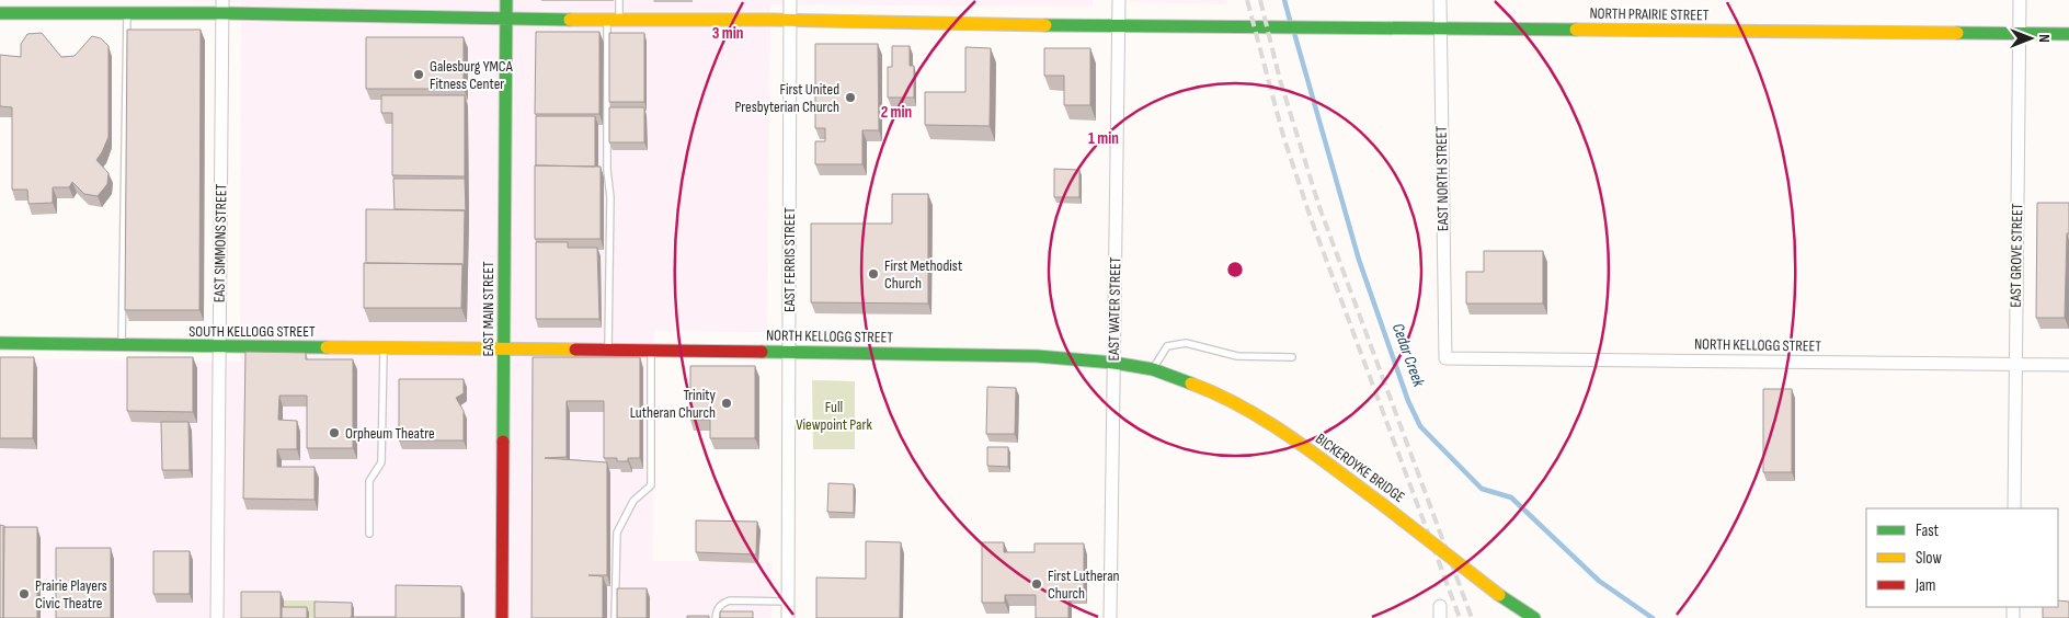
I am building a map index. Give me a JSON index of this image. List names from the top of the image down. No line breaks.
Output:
{"streets":{"street":["NORTH PRAIRIE STREET","EAST NORTH STREET","EAST SIMMONS STREET","EAST GROVE STREET","EAST FERRIS STREET","EAST MAIN STREET","EAST WATER STREET","SOUTH KELLOGG STREET","NORTH KELLOGG STREET","BICKERDYKE BRIDGE"]},"crossings":[["NORTH PRAIRIE STREET","EAST NORTH STREET"],["NORTH PRAIRIE STREET","EAST SIMMONS STREET"],["NORTH PRAIRIE STREET","EAST GROVE STREET"],["NORTH PRAIRIE STREET","EAST FERRIS STREET"],["NORTH PRAIRIE STREET","EAST MAIN STREET"],["NORTH PRAIRIE STREET","EAST WATER STREET"],["EAST NORTH STREET","NORTH KELLOGG STREET"],["EAST SIMMONS STREET","SOUTH KELLOGG STREET"],["EAST GROVE STREET","NORTH KELLOGG STREET"],["EAST FERRIS STREET","NORTH KELLOGG STREET"],["EAST MAIN STREET","SOUTH KELLOGG STREET"],["EAST MAIN STREET","NORTH KELLOGG STREET"],["EAST WATER STREET","NORTH KELLOGG STREET"],["SOUTH KELLOGG STREET","NORTH KELLOGG STREET"],["NORTH KELLOGG STREET","BICKERDYKE BRIDGE"]],"water":["Cedar Creek"],"parks":["Full Viewpoint Park"],"places":["Galesburg YMCA Fitness Center","First United Presbyterian Church","First Methodist Church","Trinity Lutheran Church","Orpheum Theatre","First Lutheran Church","Prairie Players Civic Theatre"],"legend":["Fast","Slow","Jam"],"north":"right","rings":["3 min","2 min","1 min"]}
